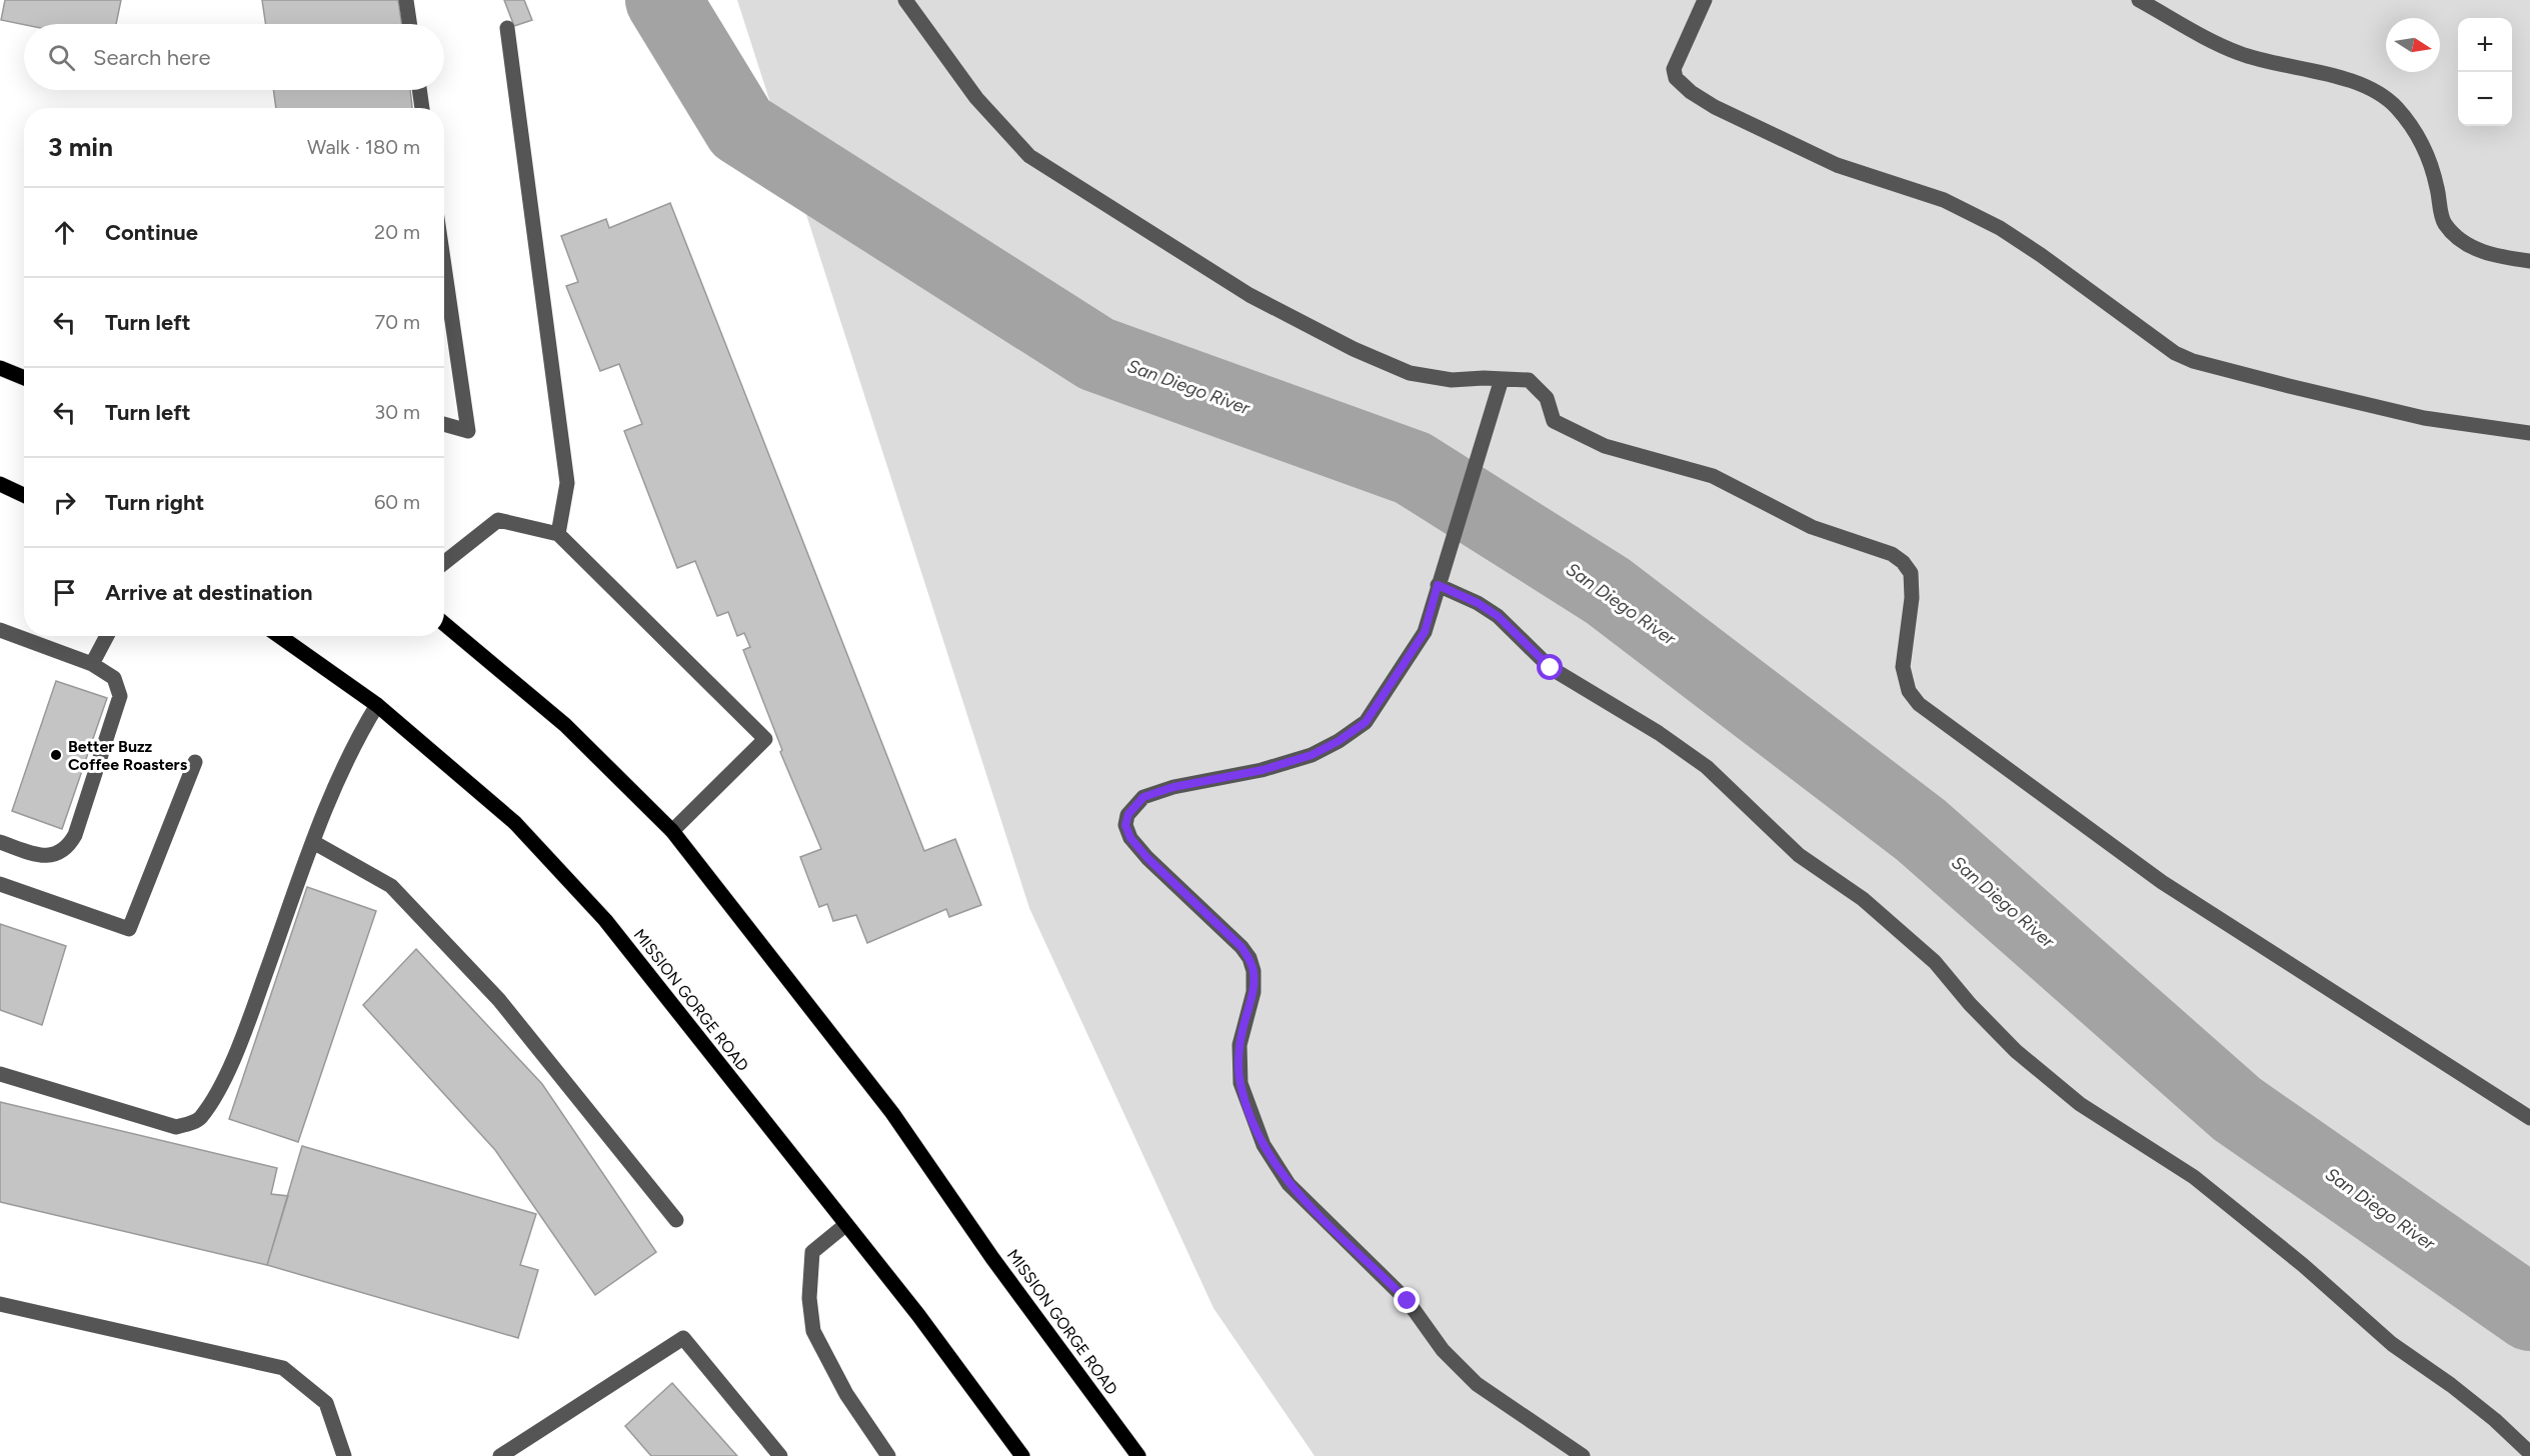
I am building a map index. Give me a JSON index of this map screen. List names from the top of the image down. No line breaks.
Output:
{"streets":{"main road":["MISSION GORGE ROAD"]},"water":["San Diego River"],"places":["Better Buzz Coffee Roasters"],"north":"right","page":{"map_buttons":["+","−"],"search":"Search here","heading":["3 min","Walk · 180 m"],"list":[["Continue","20 m"],["Turn left","70 m"],["Turn left","30 m"],["Turn right","60 m"],"Arrive at destination"]}}
